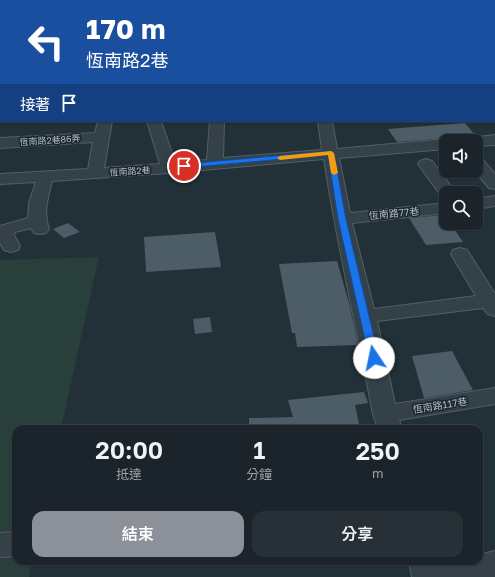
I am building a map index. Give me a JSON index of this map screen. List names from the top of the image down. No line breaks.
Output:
{"streets":{"street":["恆南路2巷86弄","恆南路2巷","恆南路77巷","恆南路117巷"]},"page":{"turn":["170 m","恆南路2巷"],"then":"接著","eta":["20:00","抵達","1","分鐘","250","m"],"buttons":["結束","分享"]}}
